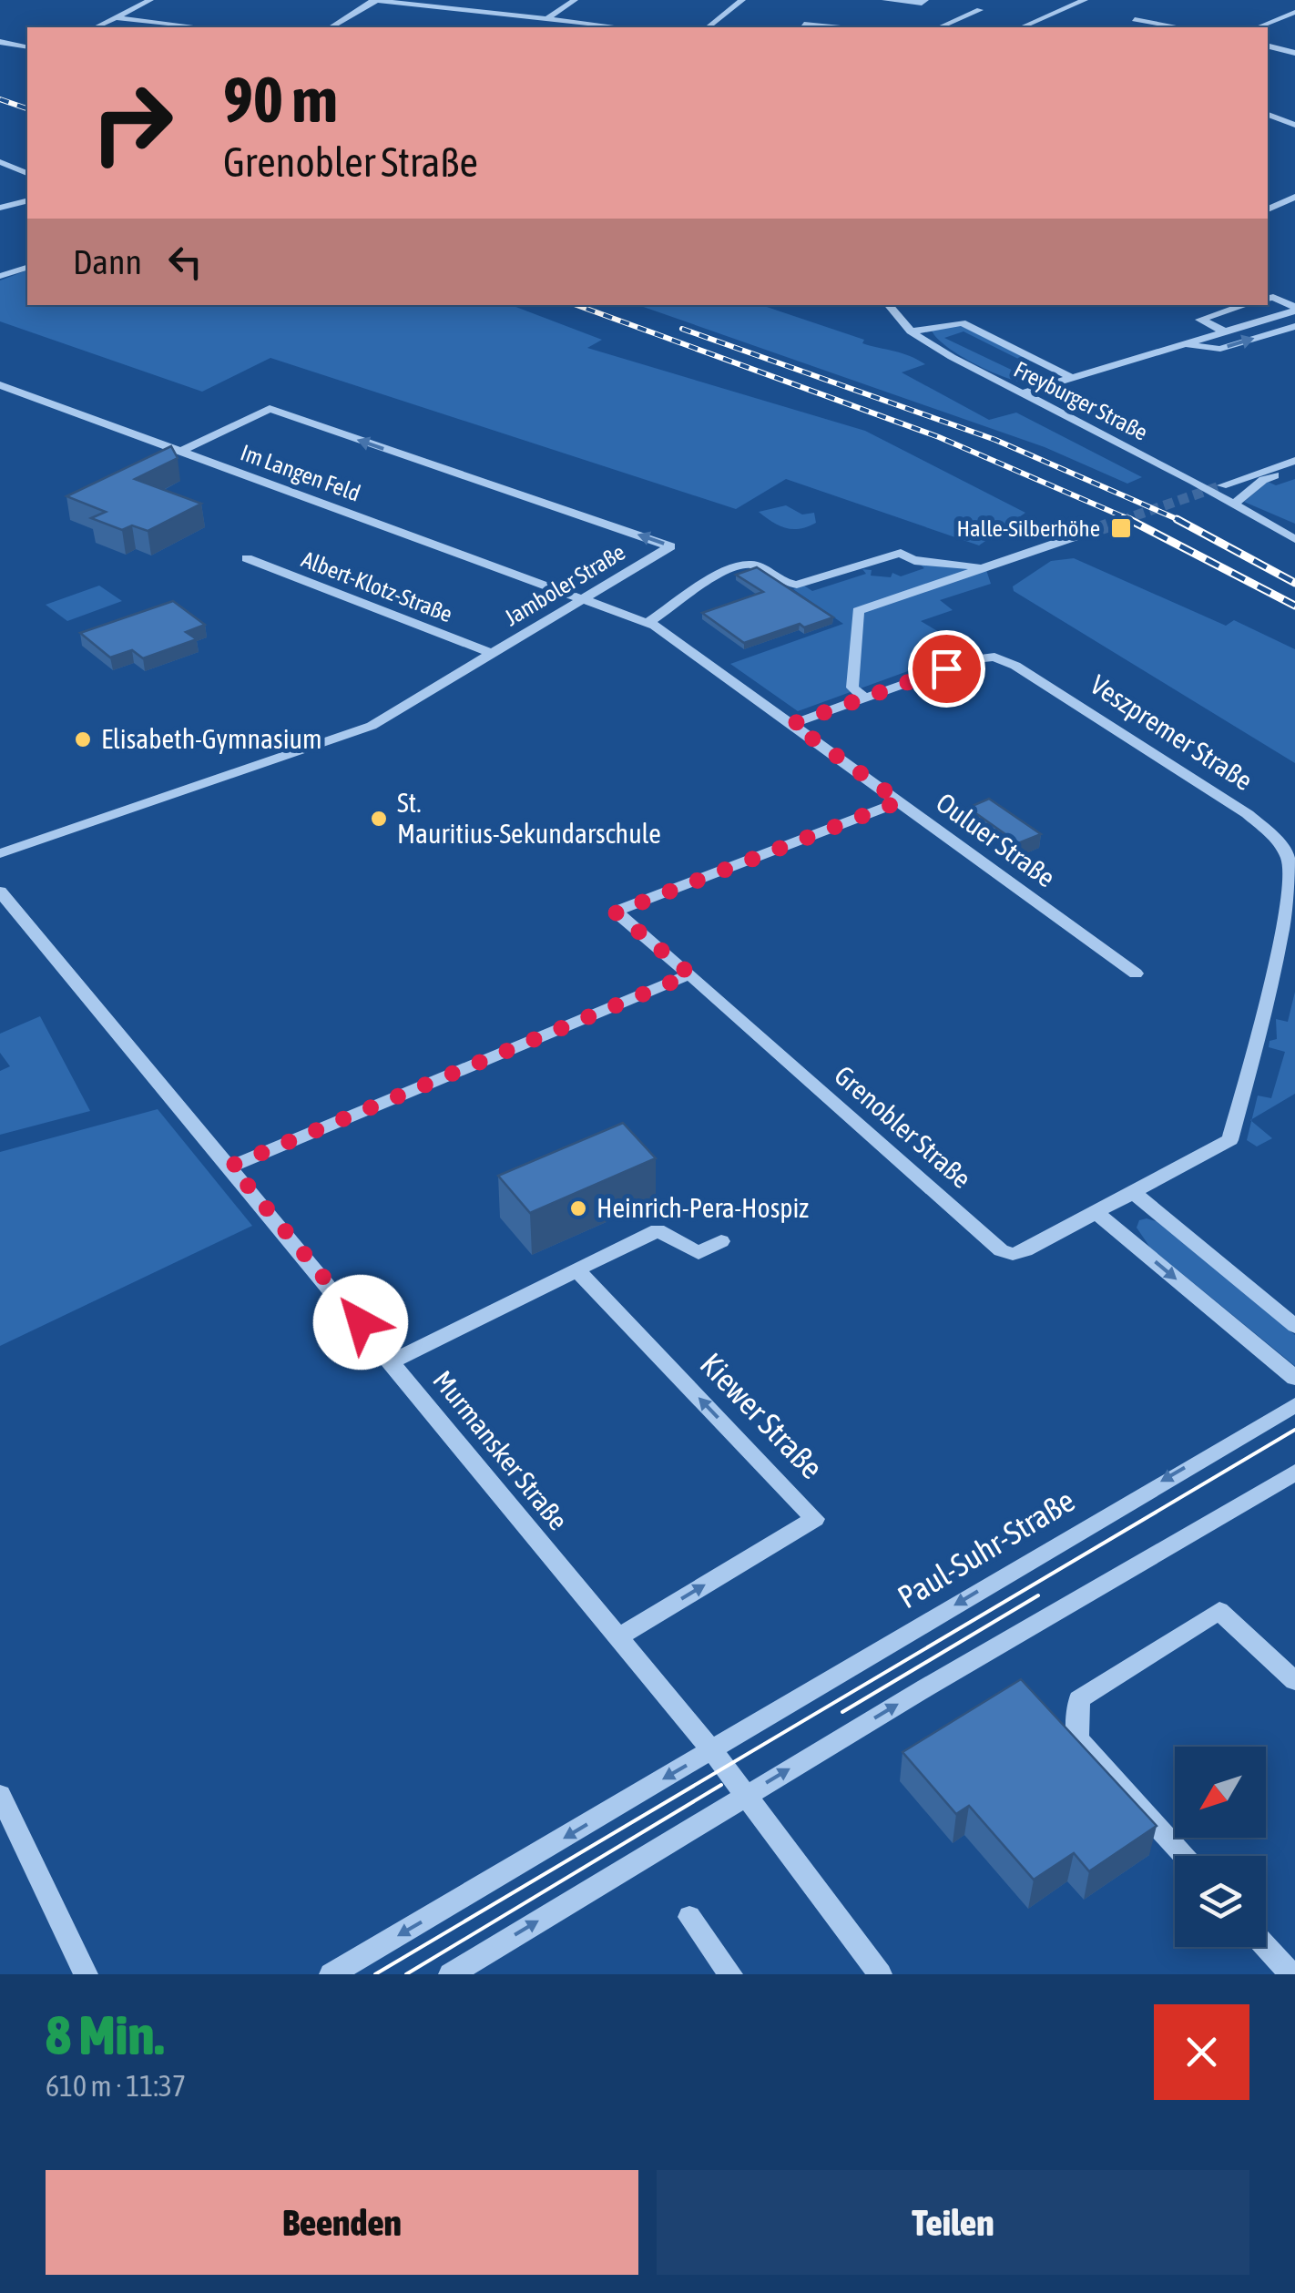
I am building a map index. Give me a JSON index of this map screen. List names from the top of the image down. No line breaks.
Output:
{"streets":{"street":["Freyburger Straße","Im Langen Feld","Jamboler Straße","Albert-Klotz-Straße","Veszpremer Straße","Ouluer Straße","Grenobler Straße","Kiewer Straße","Murmansker Straße","Paul-Suhr-Straße"]},"crossings":[["Im Langen Feld","Jamboler Straße"],["Im Langen Feld","Ouluer Straße"],["Jamboler Straße","Albert-Klotz-Straße"],["Jamboler Straße","Ouluer Straße"],["Veszpremer Straße","Ouluer Straße"],["Veszpremer Straße","Grenobler Straße"],["Ouluer Straße","Grenobler Straße"],["Kiewer Straße","Murmansker Straße"],["Murmansker Straße","Paul-Suhr-Straße"]],"places":{"transit":["Halle-Silberhöhe"],"other":["Elisabeth-Gymnasium","St. Mauritius-Sekundarschule","Heinrich-Pera-Hospiz"]},"north":"bottom left","page":{"turn":["90 m","Grenobler Straße"],"then":"Dann","heading":["8 Min.","610 m · 11:37"],"buttons":["Beenden","Teilen"]}}
